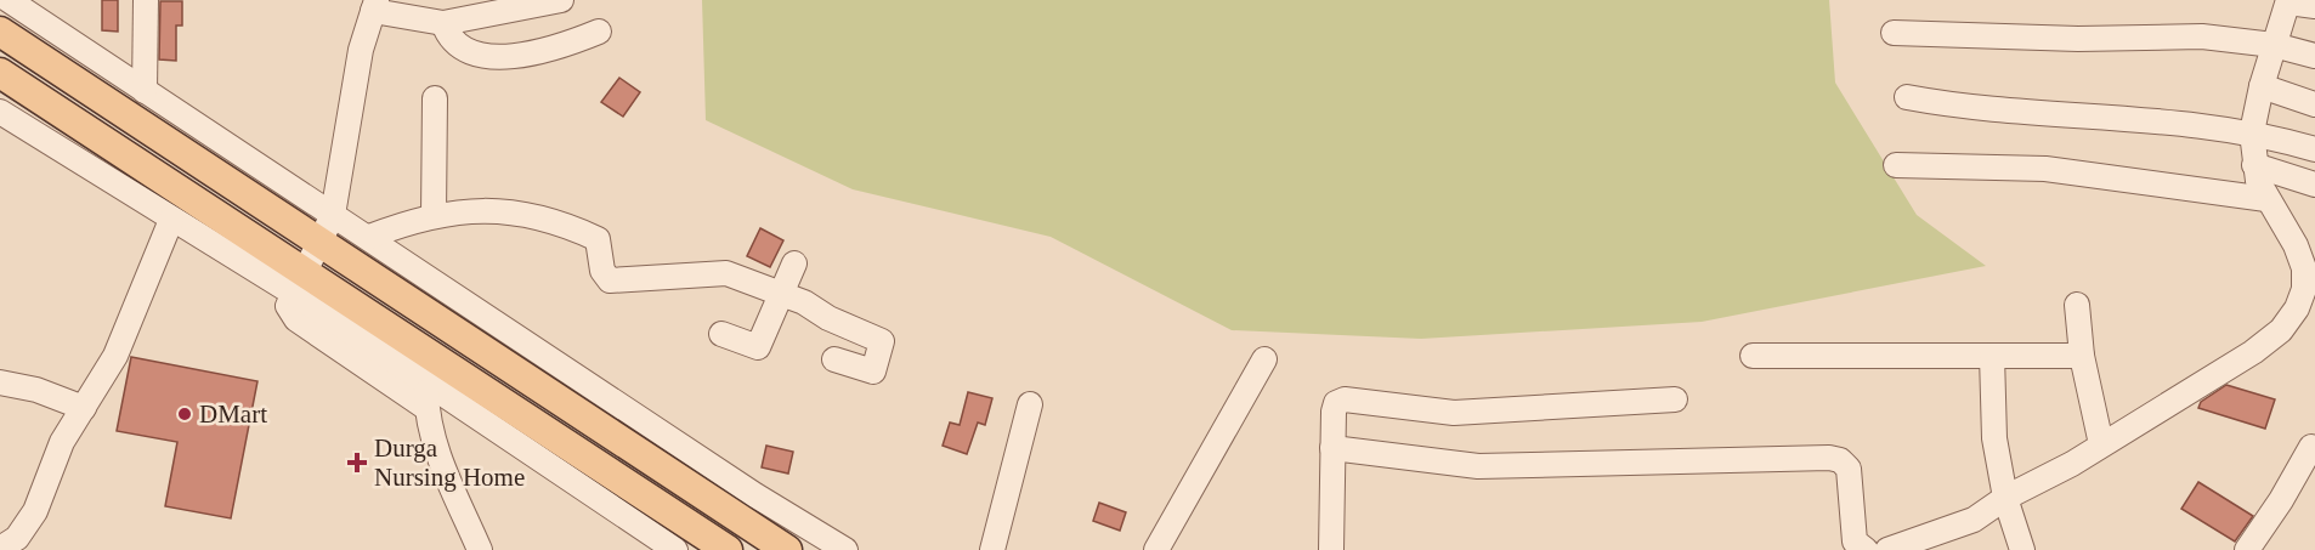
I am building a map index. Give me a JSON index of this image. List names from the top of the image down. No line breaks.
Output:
{"places":{"other":["DMart"],"health":["Durga Nursing Home"]}}
